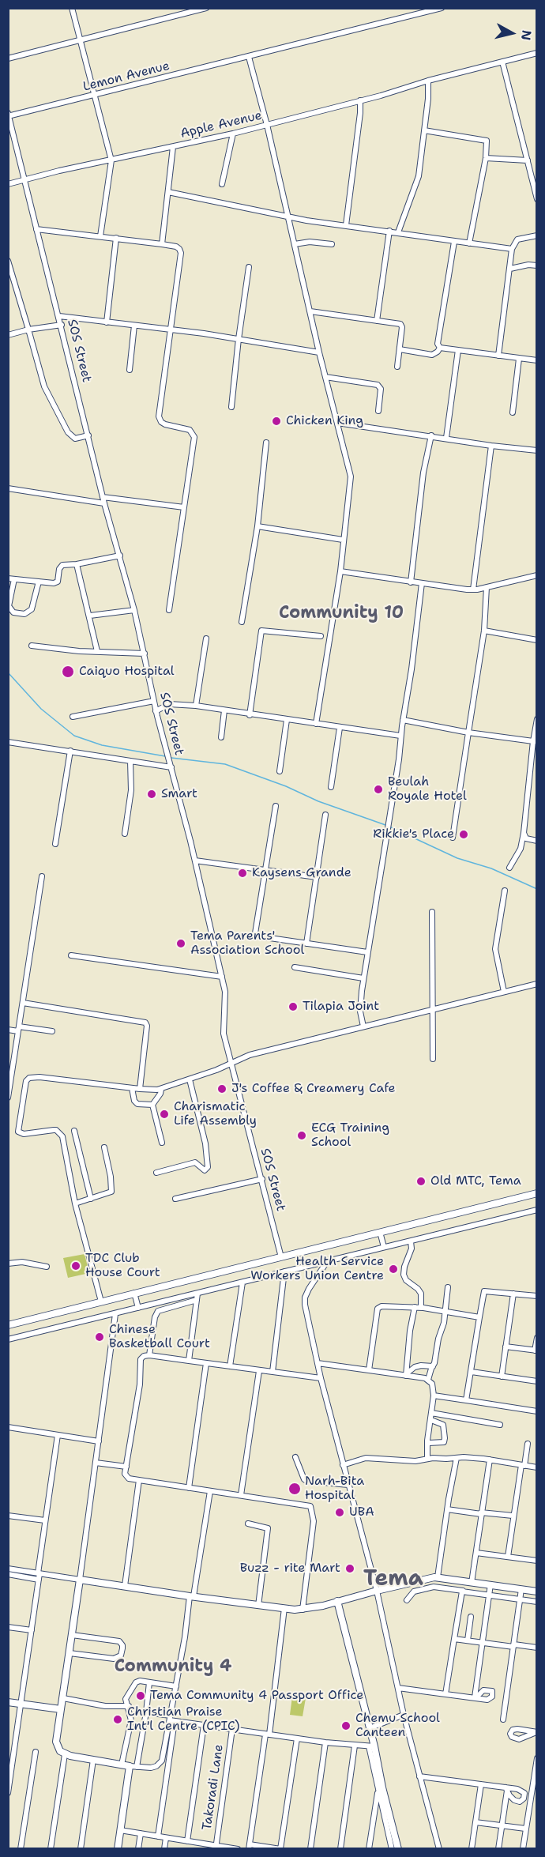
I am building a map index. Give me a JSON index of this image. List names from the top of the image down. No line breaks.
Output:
{"streets":{"street":["Lemon Avenue","Apple Avenue","SOS Street","Takoradi Lane"]},"crossings":[["Lemon Avenue","SOS Street"],["Apple Avenue","SOS Street"]],"districts":["Community 10","Tema","Community 4"],"places":["Chicken King","Caiquo Hospital","Beulah Royale Hotel","Smart","Rikkie's Place","Kaysens Grande","Tema Parents' Association School","Tilapia Joint","J's Coffee & Creamery Cafe","Charismatic Life Assembly","ECG Training School","Old MTC, Tema","TDC Club House Court","Health Service Workers Union Centre","Chinese Basketball Court","Narh-Bita Hospital","UBA","Buzz - rite Mart","Tema Community 4 Passport Office","Christian Praise Int'l Centre (CPIC)","Chemu School Canteen"],"north":"right"}
